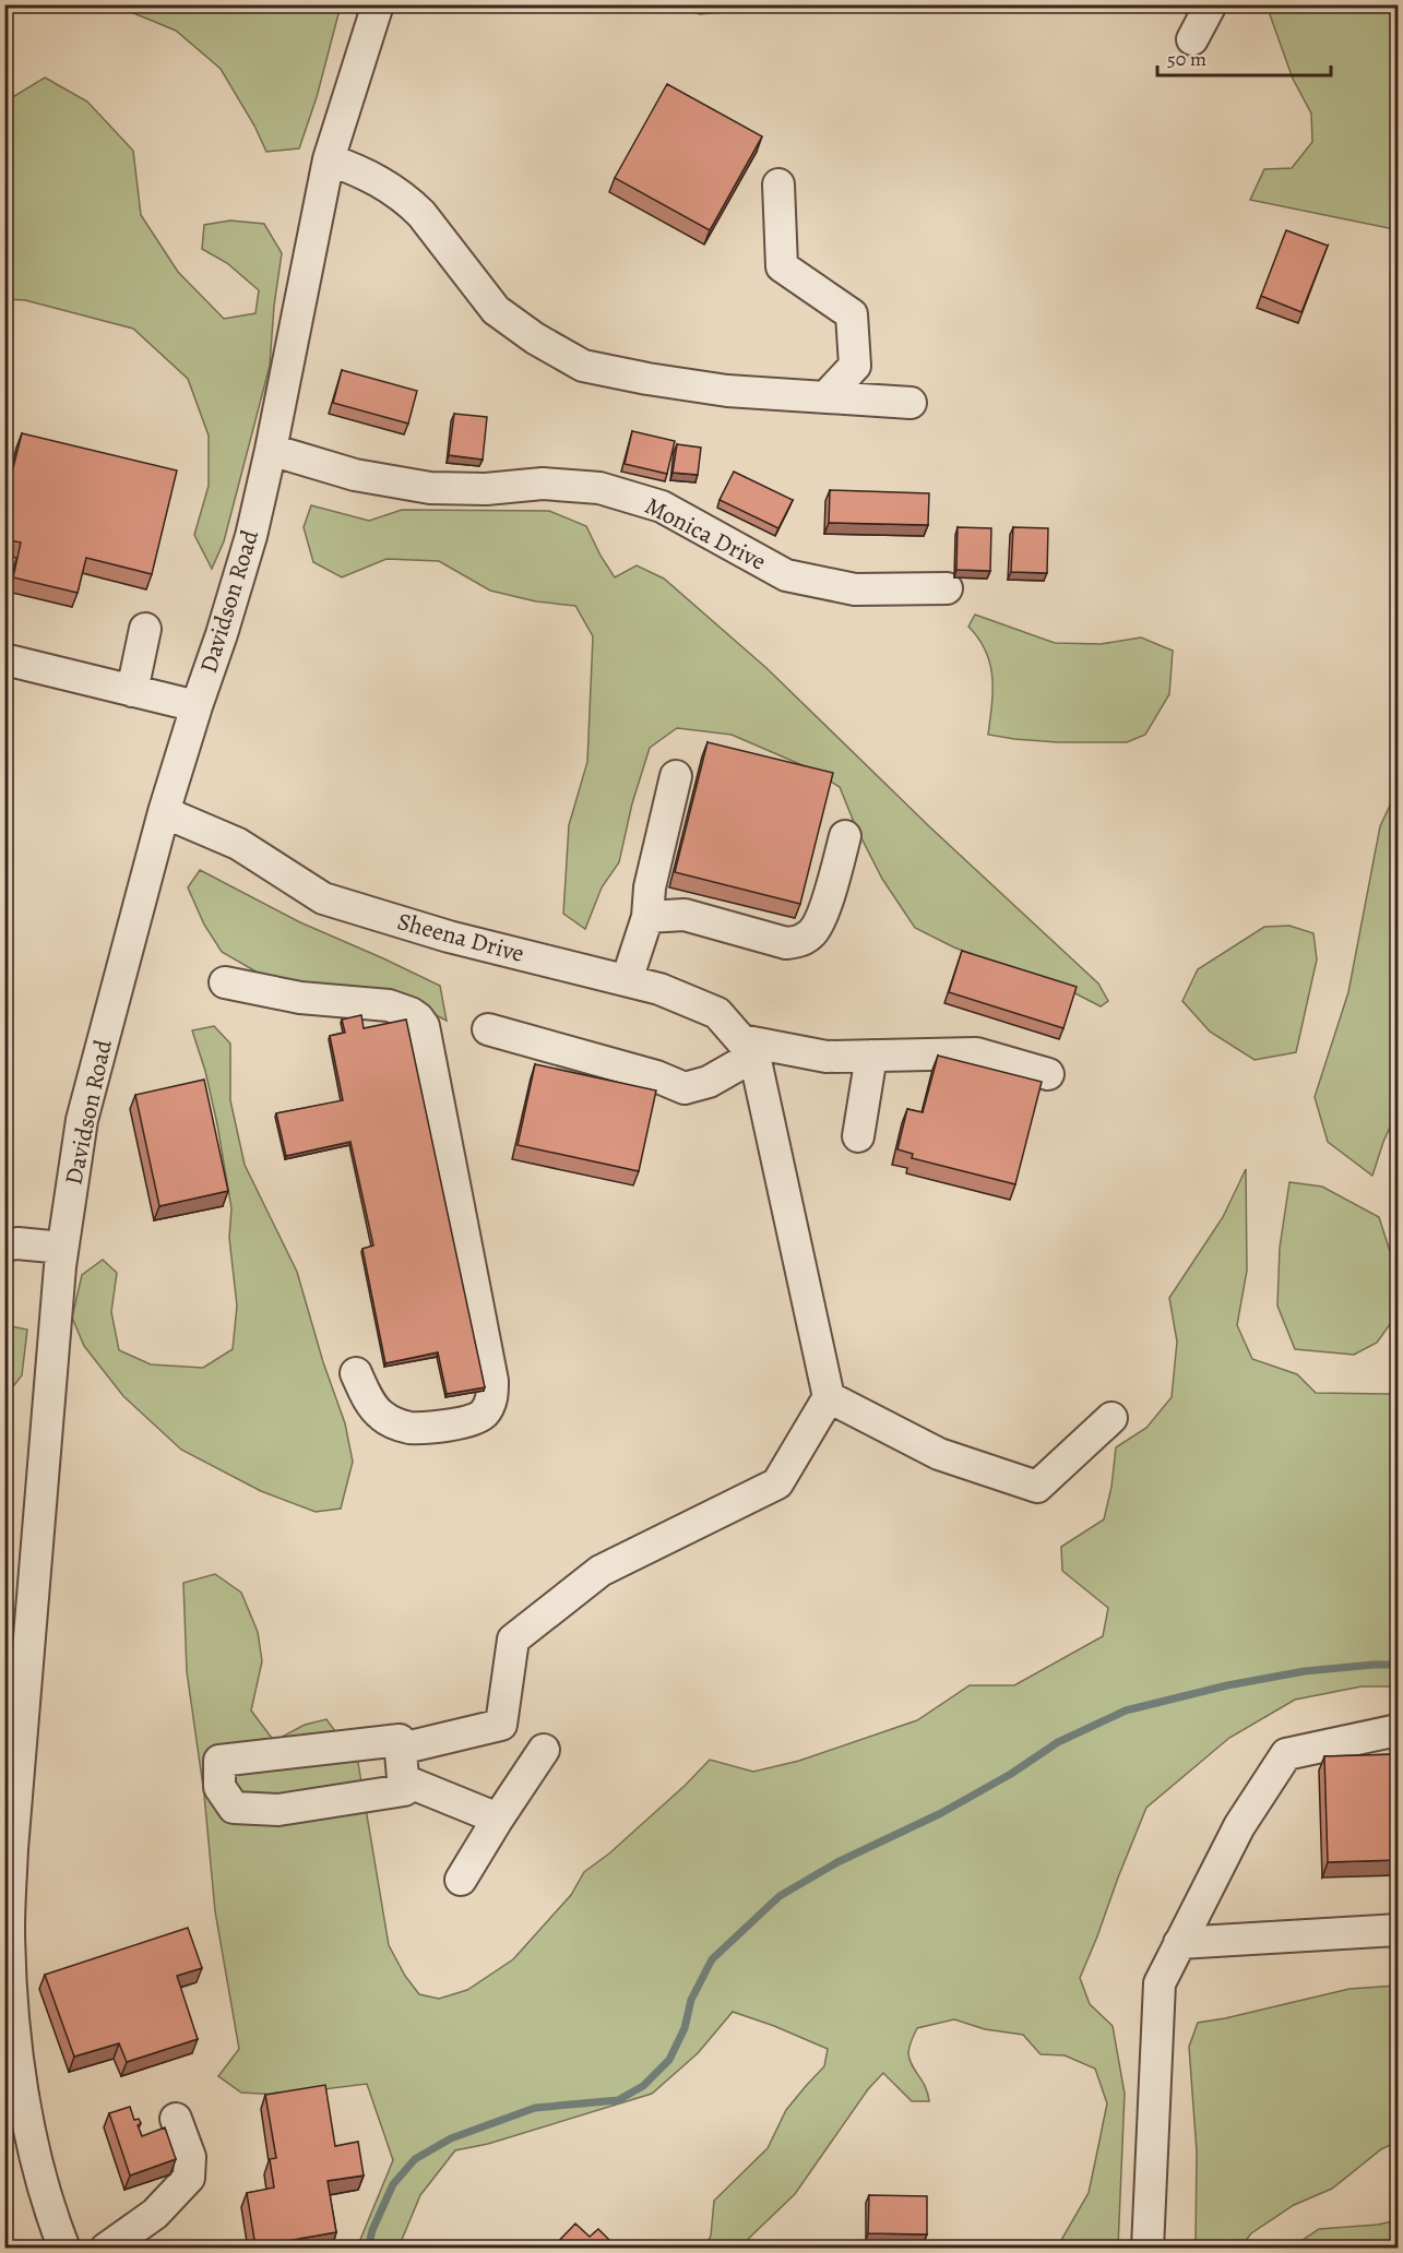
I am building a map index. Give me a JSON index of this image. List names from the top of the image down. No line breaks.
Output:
{"streets":{"street":["Monica Drive","Davidson Road","Sheena Drive"]},"crossings":[["Monica Drive","Davidson Road"],["Davidson Road","Sheena Drive"]],"scale_bar":"50 m"}
